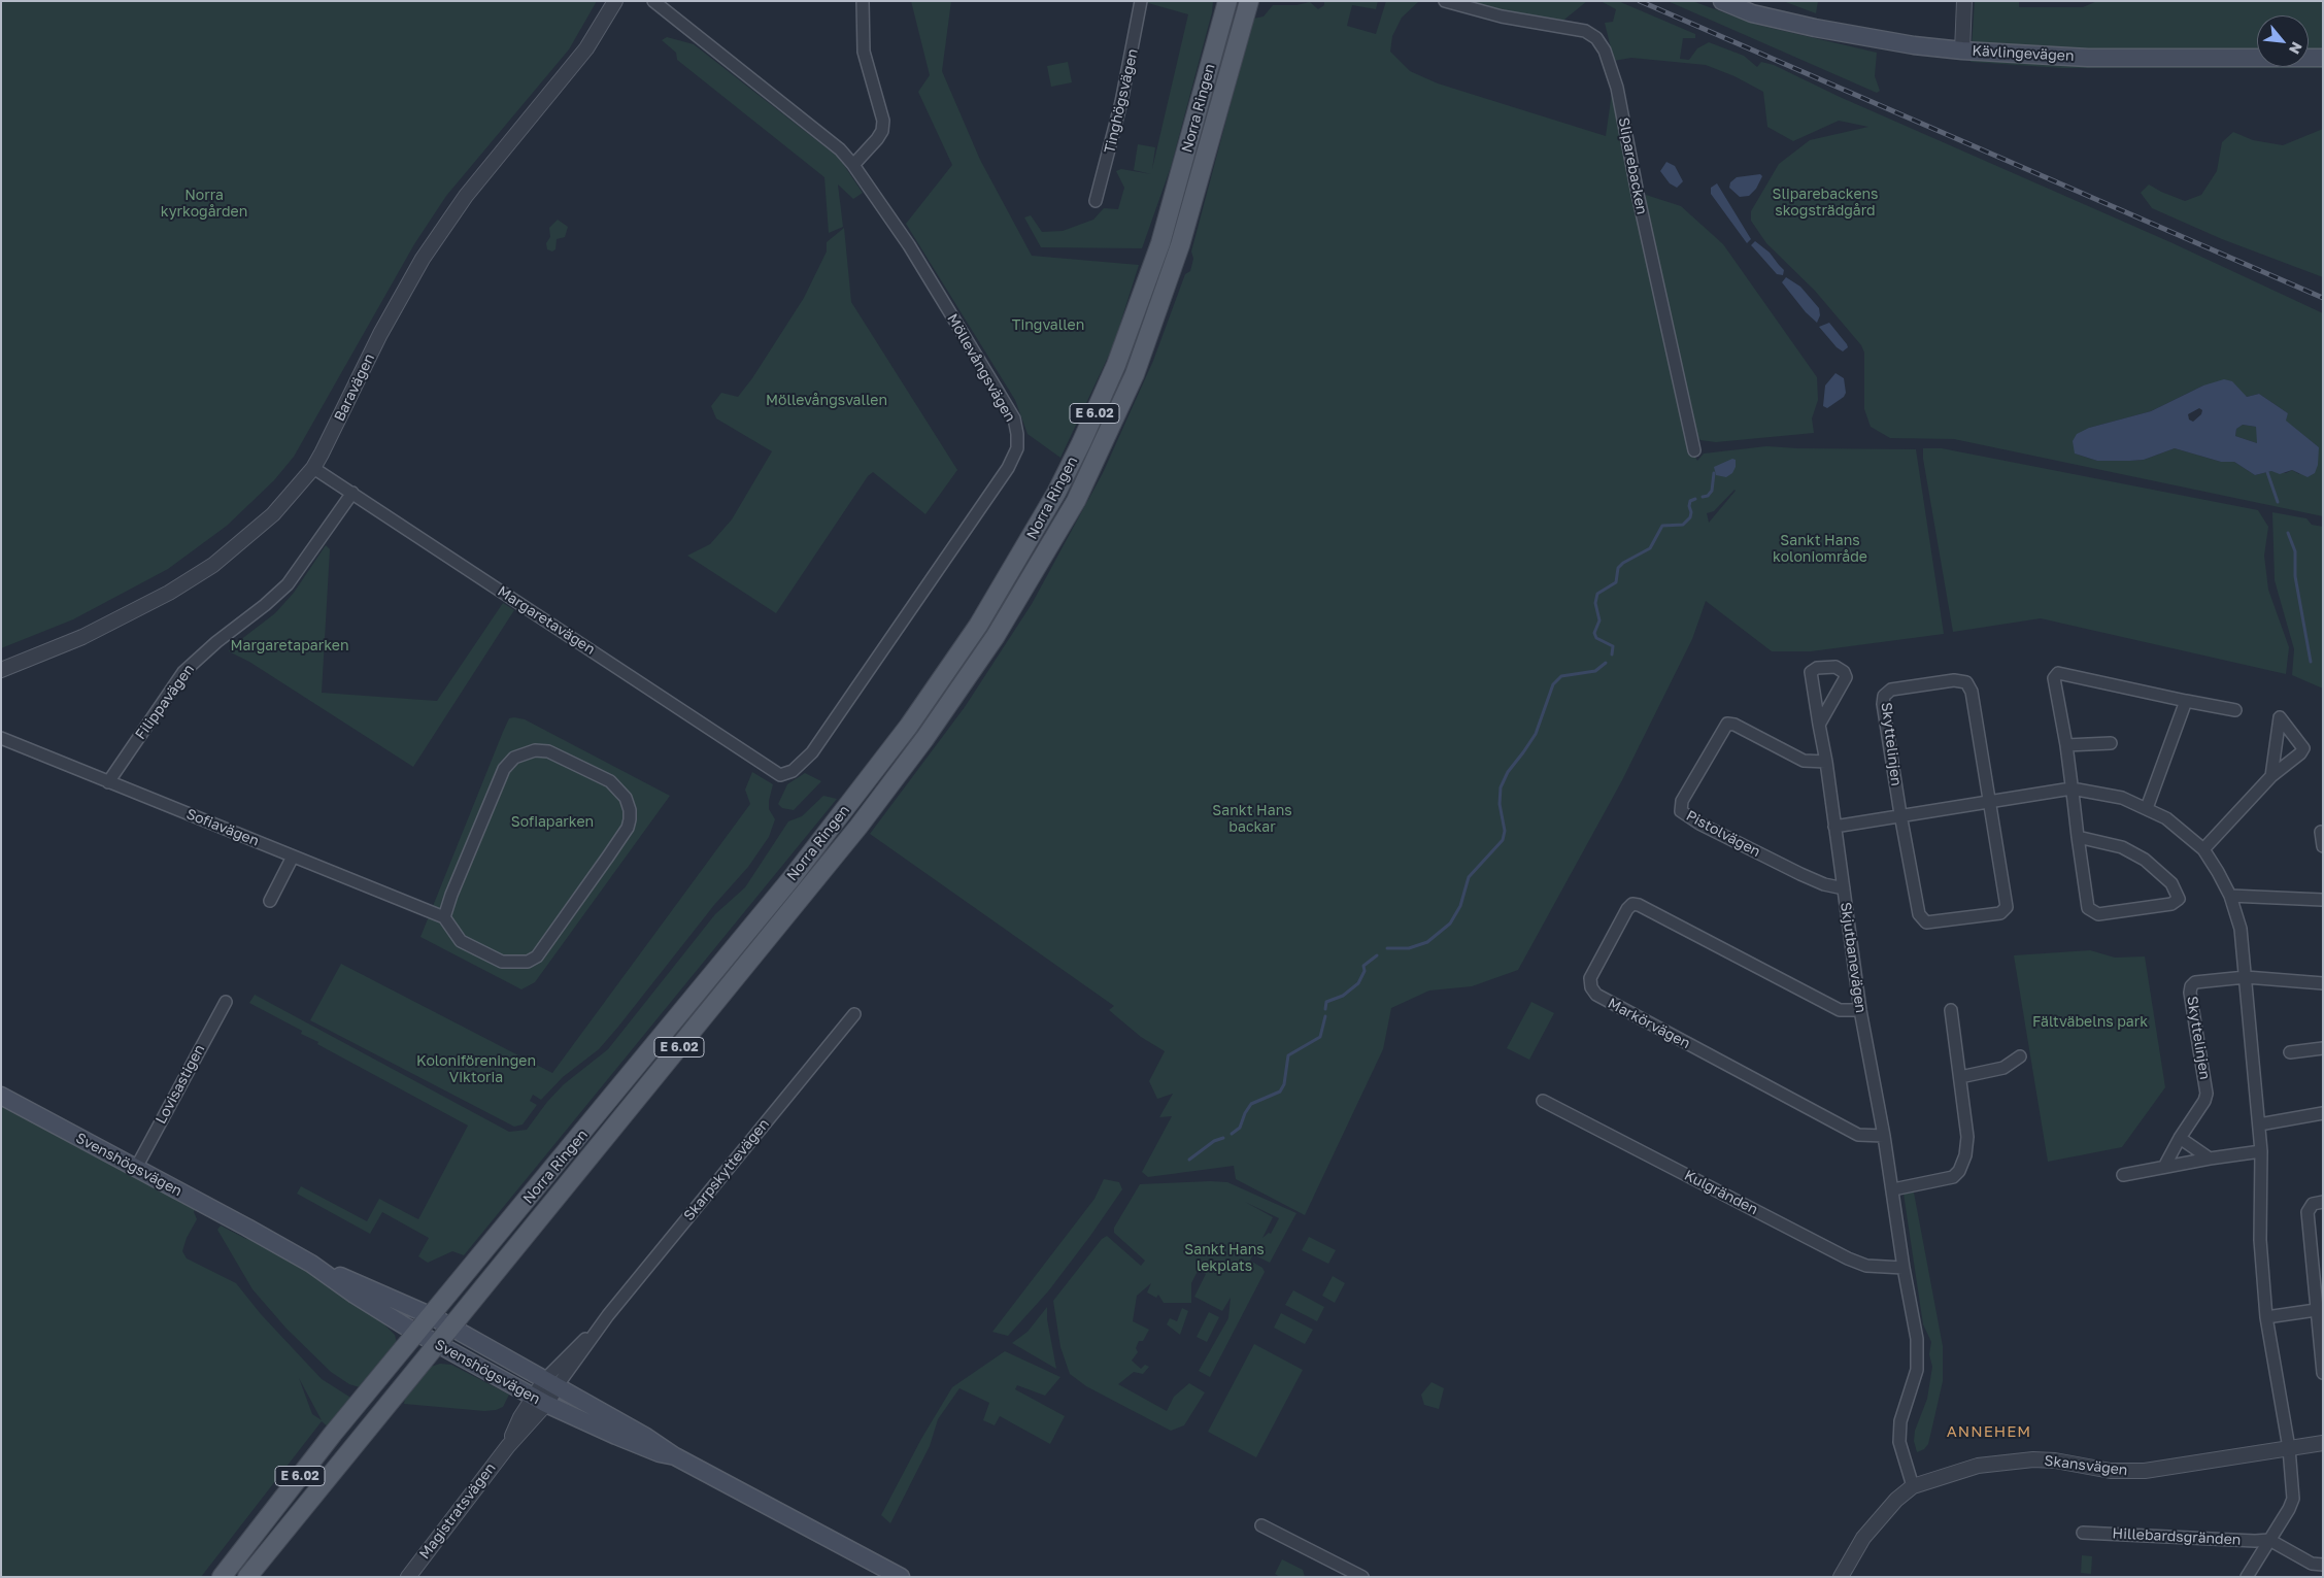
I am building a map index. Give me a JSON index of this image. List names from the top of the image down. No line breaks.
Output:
{"streets":{"main road":["Kävlingevägen","Norra Ringen","E 6.02","Svenshögsvägen"],"street":["Tinghögsvägen","Sliparebacken","Möllevångsvägen","Baravägen","Margaretavägen","Filippavägen","Skyttelinjen","Sofiavägen","Pistolvägen","Skjutbanevägen","Markörvägen","Lovisastigen","Skarpskyttevägen","Kulgränden","Skansvägen","Magistratsvägen","Hillebardsgränden"]},"crossings":[["Norra Ringen","Svenshögsvägen"],["Möllevångsvägen","Margaretavägen"],["Baravägen","Margaretavägen"],["Margaretavägen","Filippavägen"],["Filippavägen","Sofiavägen"],["Pistolvägen","Skjutbanevägen"],["Skjutbanevägen","Markörvägen"],["Skjutbanevägen","Kulgränden"],["Skjutbanevägen","Skansvägen"],["Lovisastigen","Svenshögsvägen"],["Svenshögsvägen","Skarpskyttevägen"],["Svenshögsvägen","Magistratsvägen"],["Skarpskyttevägen","Magistratsvägen"]],"districts":["ANNEHEM"],"parks":["Sliparebackens skogsträdgård","Norra kyrkogården","Tingvallen","Möllevångsvallen","Sankt Hans koloniområde","Margaretaparken","Sankt Hans backar","Sofiaparken","Fältväbelns park","Koloniföreningen Viktoria","Sankt Hans lekplats"],"north":"bottom right"}
